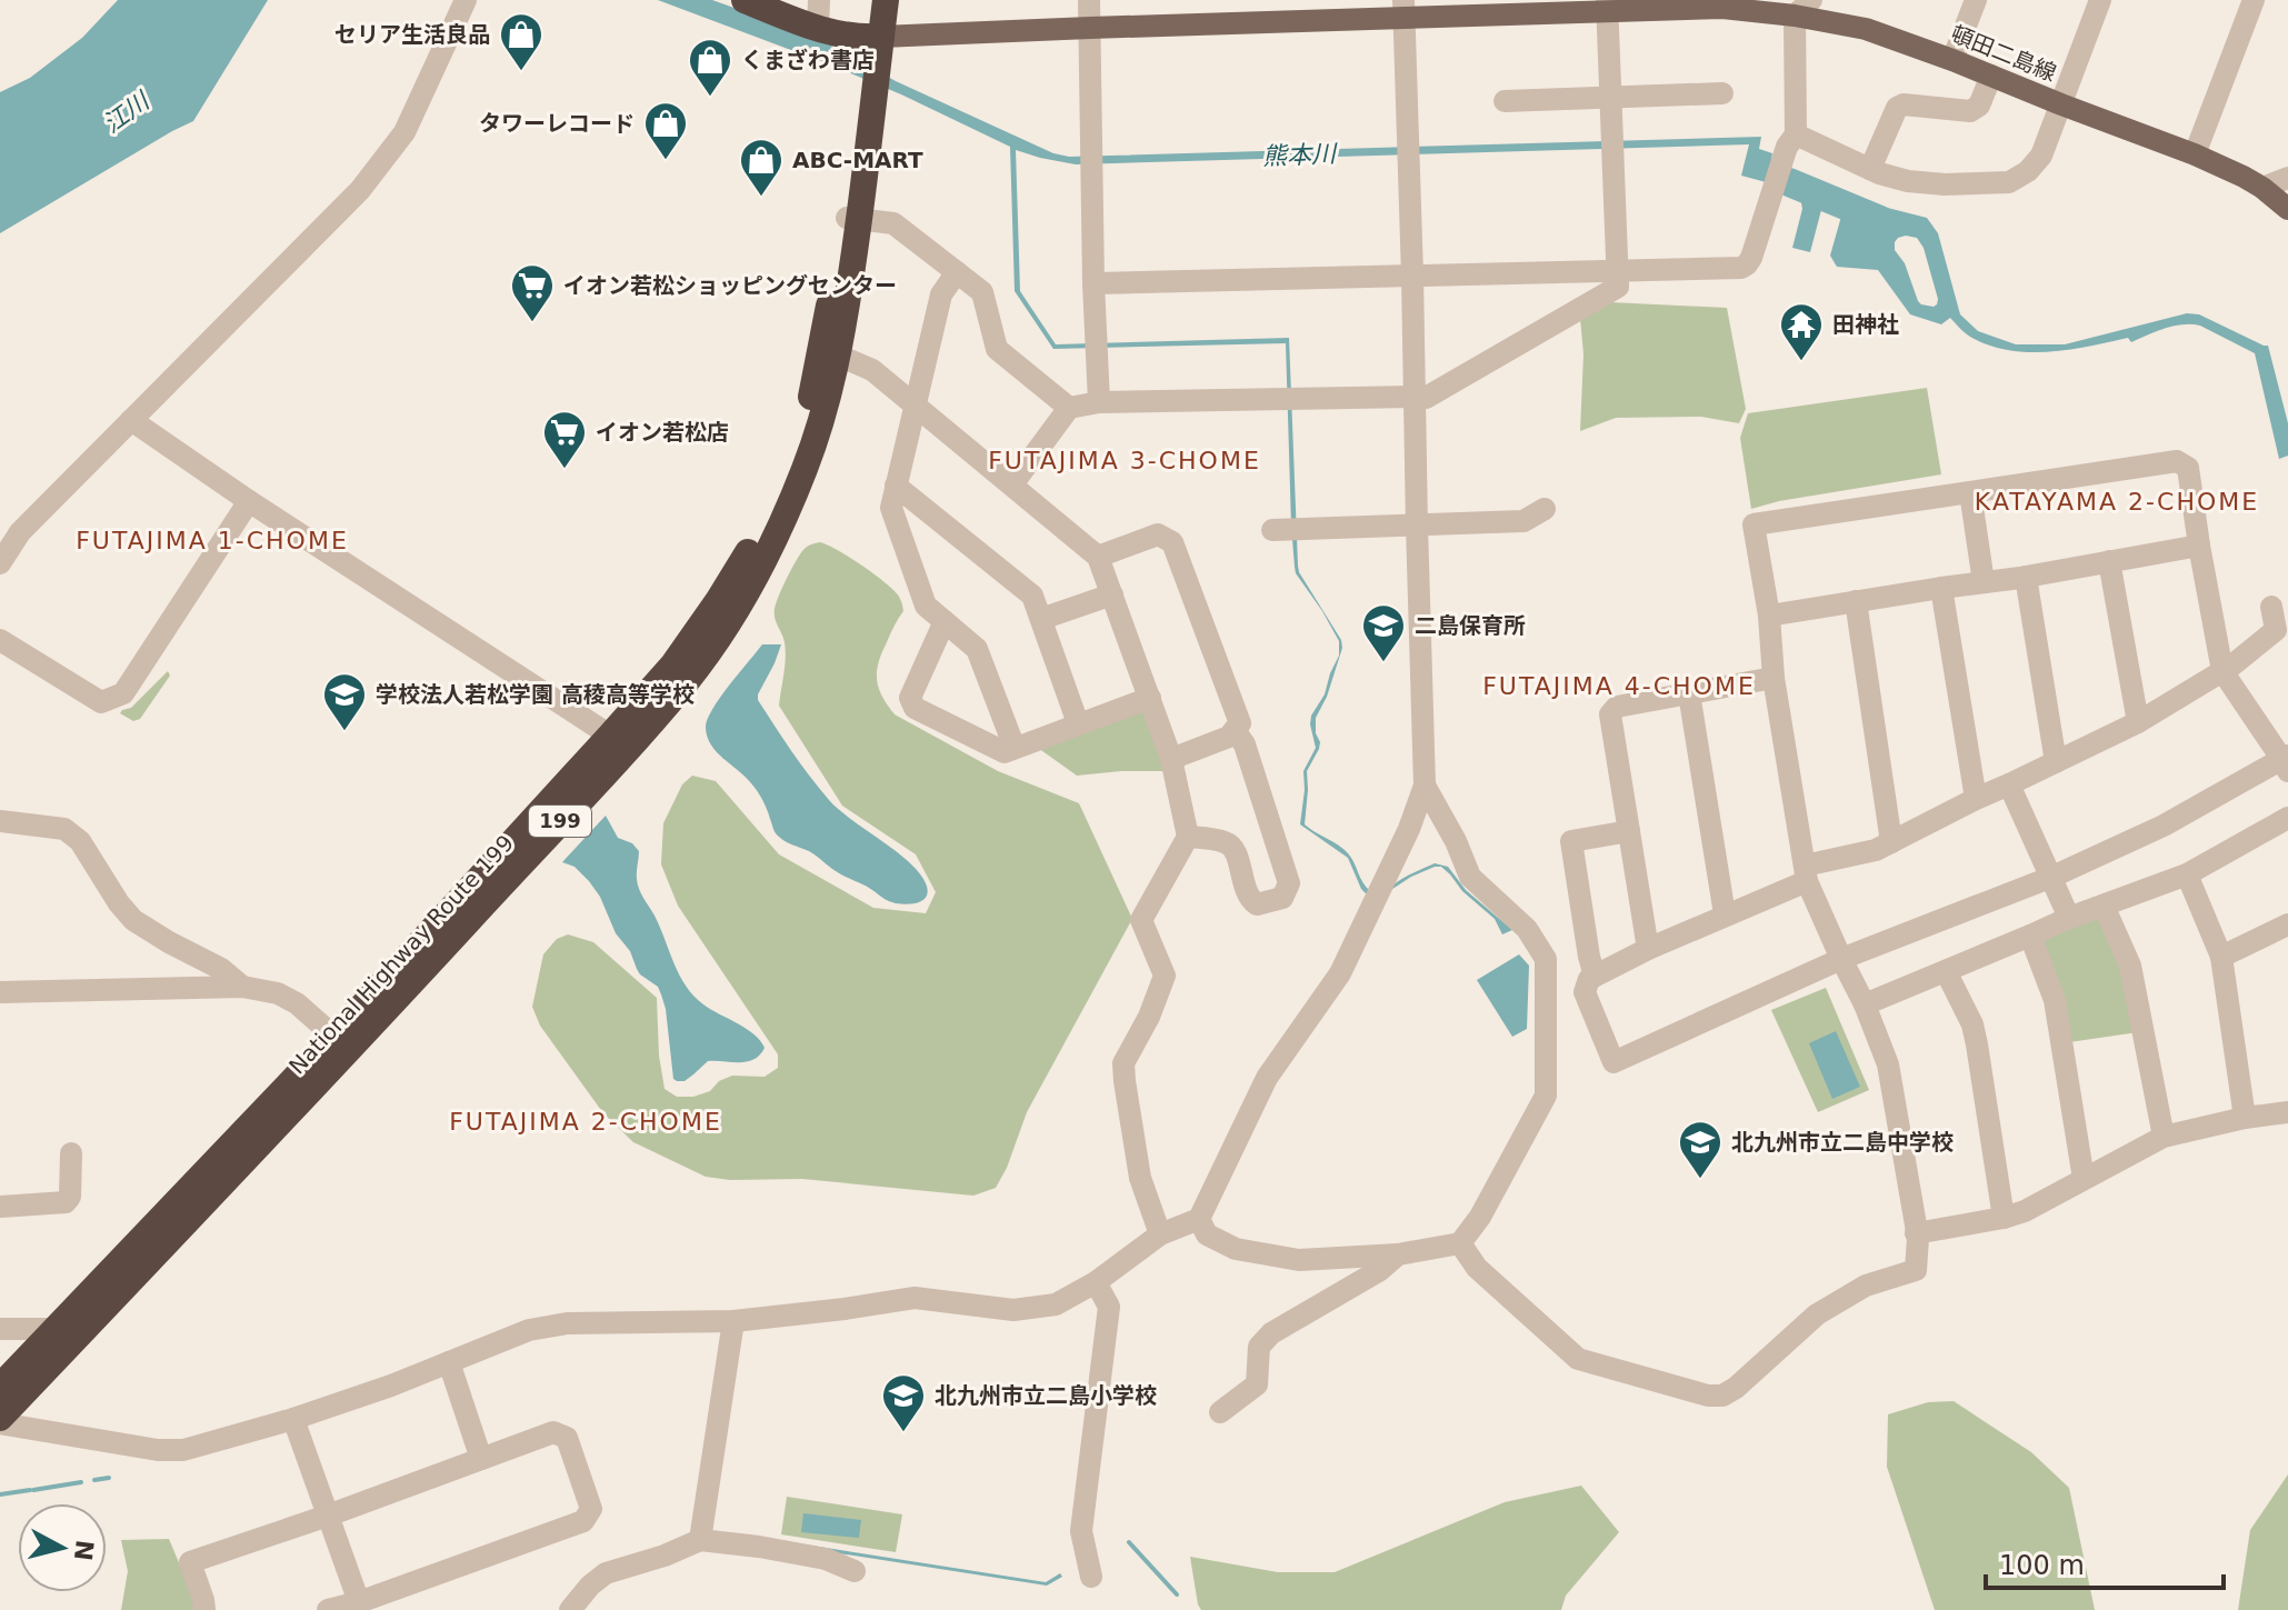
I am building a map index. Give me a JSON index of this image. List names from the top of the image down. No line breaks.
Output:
{"streets":{"highway":["199","National Highway Route 199"],"main road":["頓田二島線"]},"crossings":[["頓田二島線","199"],["頓田二島線","National Highway Route 199"],["199","National Highway Route 199"]],"districts":["FUTAJIMA 3-CHOME","KATAYAMA 2-CHOME","FUTAJIMA 1-CHOME","FUTAJIMA 4-CHOME","FUTAJIMA 2-CHOME"],"water":["江川","熊本川"],"places":{"shop":["セリア生活良品","くまざわ書店","タワーレコード","ABC-MART"],"supermarket":["イオン若松ショッピングセンター","イオン若松店"],"temple":["田神社"],"school or university":["二島保育所","学校法人若松学園 高稜高等学校","北九州市立二島中学校","北九州市立二島小学校"]},"scale_bar":"100 m","north":"right"}
